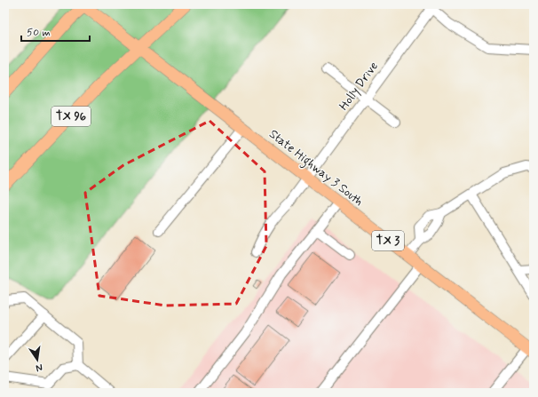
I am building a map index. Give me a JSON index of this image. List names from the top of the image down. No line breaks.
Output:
{"streets":{"main road":["TX 96","State Highway 3 South","TX 3"],"street":["Holly Drive"]},"crossings":[["Holly Drive","State Highway 3 South"],["TX 96","State Highway 3 South"]],"scale_bar":"50 m","north":"bottom"}
